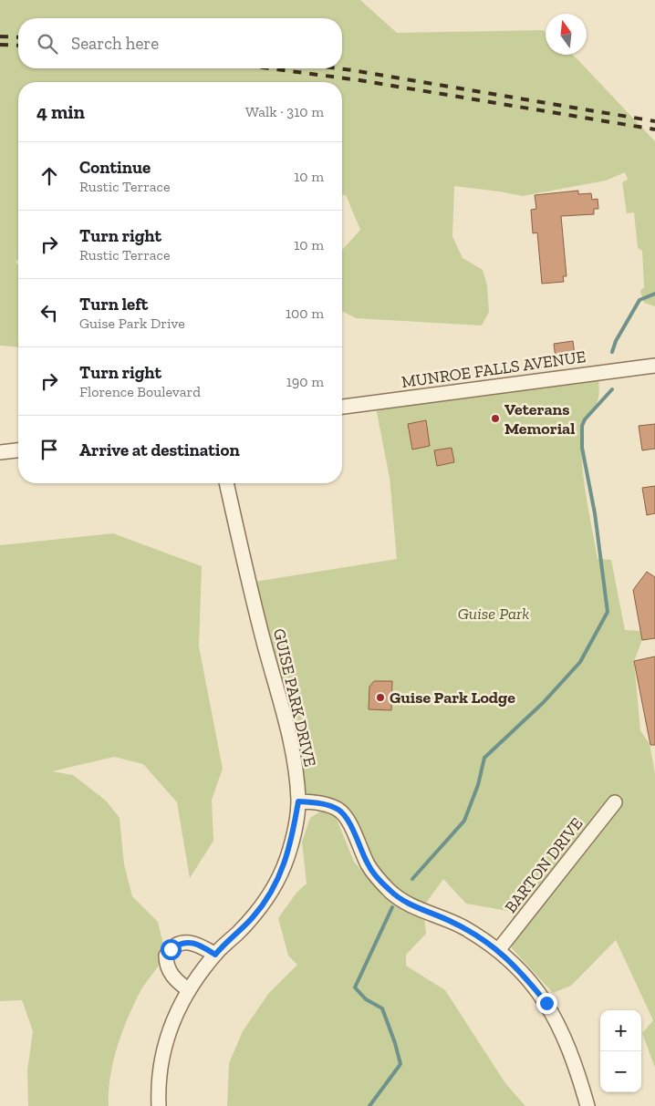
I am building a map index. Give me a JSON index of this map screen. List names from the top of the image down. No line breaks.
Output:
{"streets":{"street":["MUNROE FALLS AVENUE","GUISE PARK DRIVE","BARTON DRIVE"]},"parks":["Guise Park"],"places":["Veterans Memorial","Guise Park Lodge"],"north":"top","page":{"search":"Search here","heading":["4 min","Walk · 310 m"],"list":[["Continue","Rustic Terrace","10 m"],["Turn right","Rustic Terrace","10 m"],["Turn left","Guise Park Drive","100 m"],["Turn right","Florence Boulevard","190 m"],"Arrive at destination"],"map_buttons":["+","−"]}}
